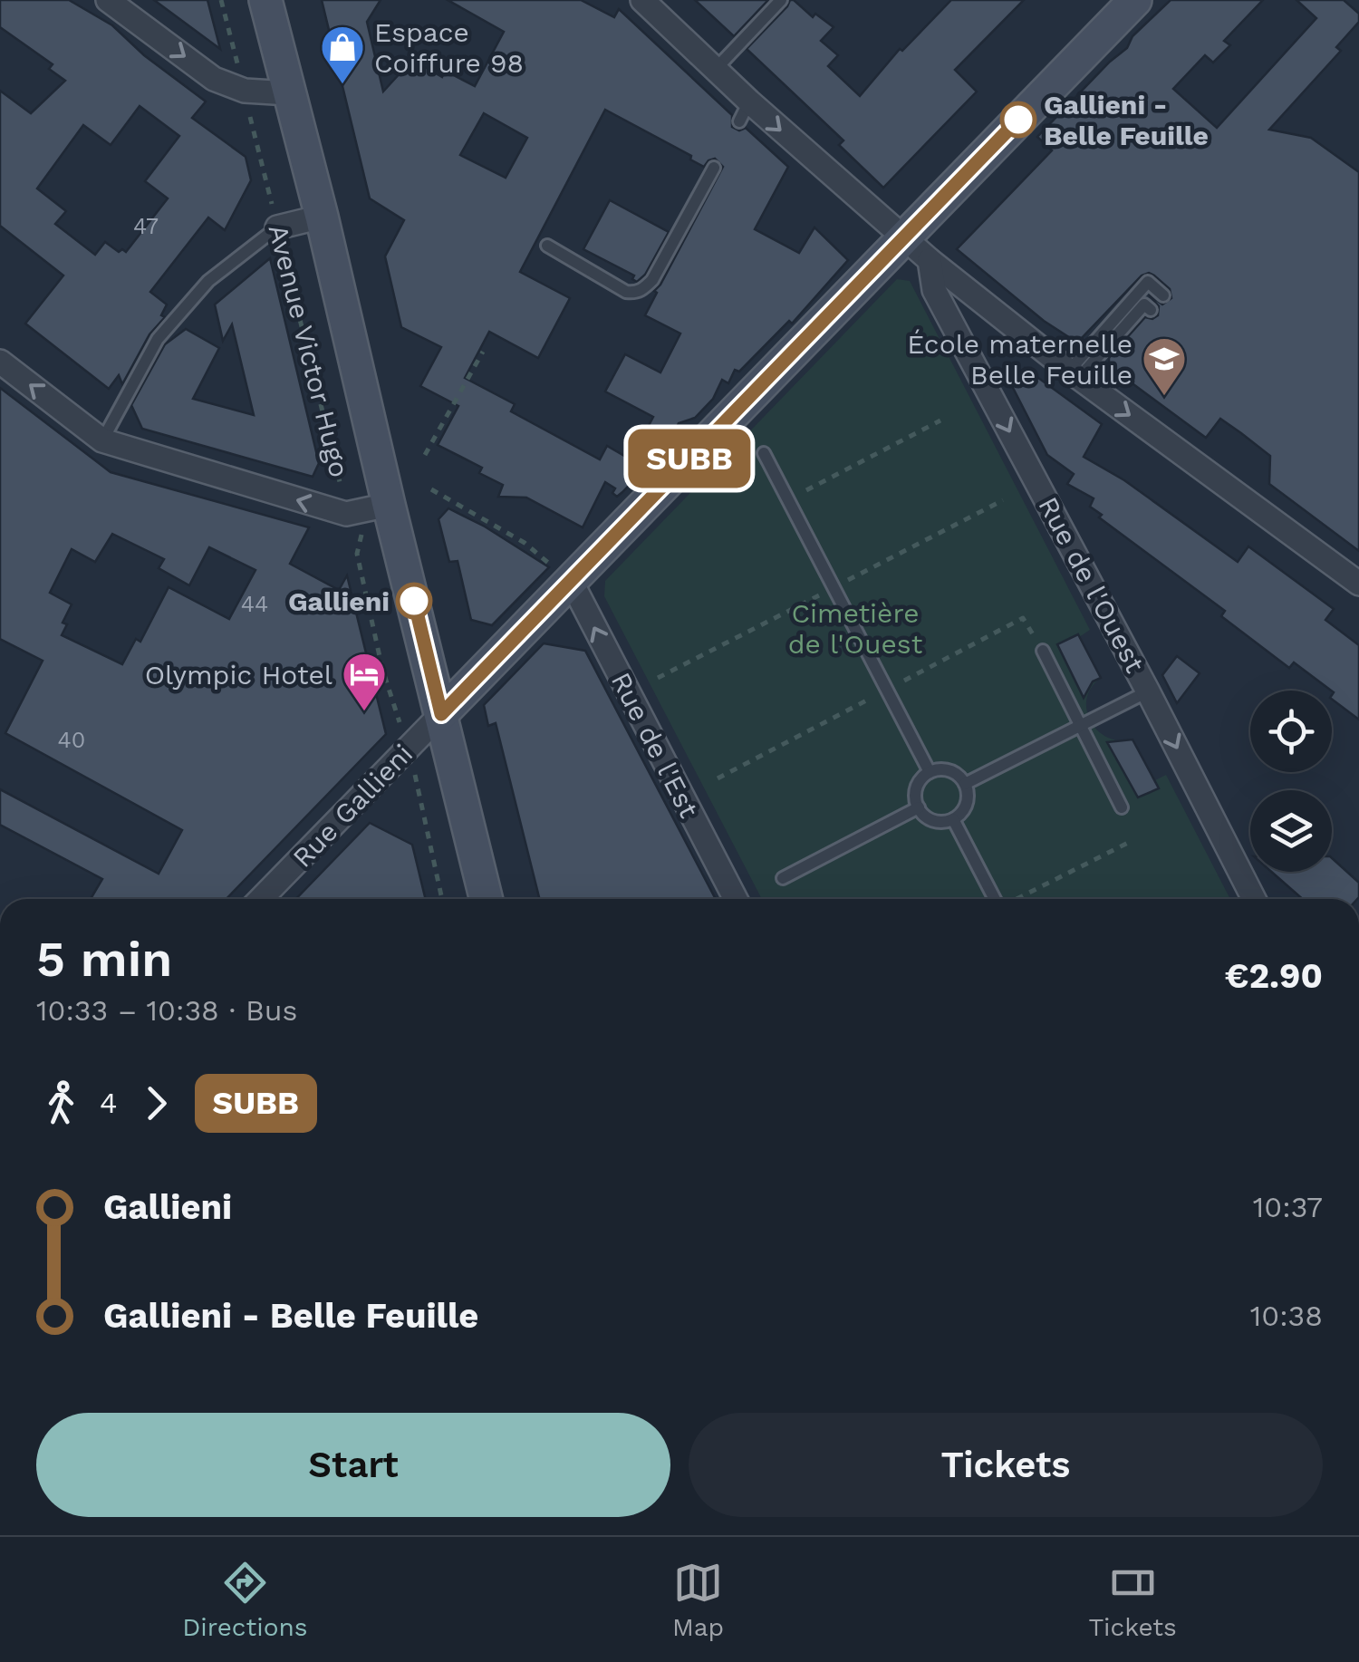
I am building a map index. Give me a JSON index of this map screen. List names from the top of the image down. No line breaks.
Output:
{"streets":{"street":["Avenue Victor Hugo","Rue de l'Ouest","Rue de l'Est","Rue Gallieni"]},"crossings":[["Avenue Victor Hugo","Rue Gallieni"],["Rue de l'Est","Rue Gallieni"]],"one_way":["Rue de l'Ouest","Rue de l'Est"],"parks":["Cimetière de l'Ouest"],"places":{"shop":["Espace Coiffure 98"],"other":["Gallieni - Belle Feuille","Gallieni"],"school or university":["École maternelle Belle Feuille"],"hotel":["Olympic Hotel"]},"lines":["bus line SUBB"],"house_numbers":["47","44","40"],"page":{"on_map":"SUBB","heading":["5 min","10:33 – 10:38 · Bus","€2.90"],"legs":["4","SUBB"],"list":[{"name":"Gallieni","value":"10:37"},{"name":"Gallieni - Belle Feuille","value":"10:38"}],"buttons":["Start","Tickets"],"tabs":["Directions","Map","Tickets"]}}
